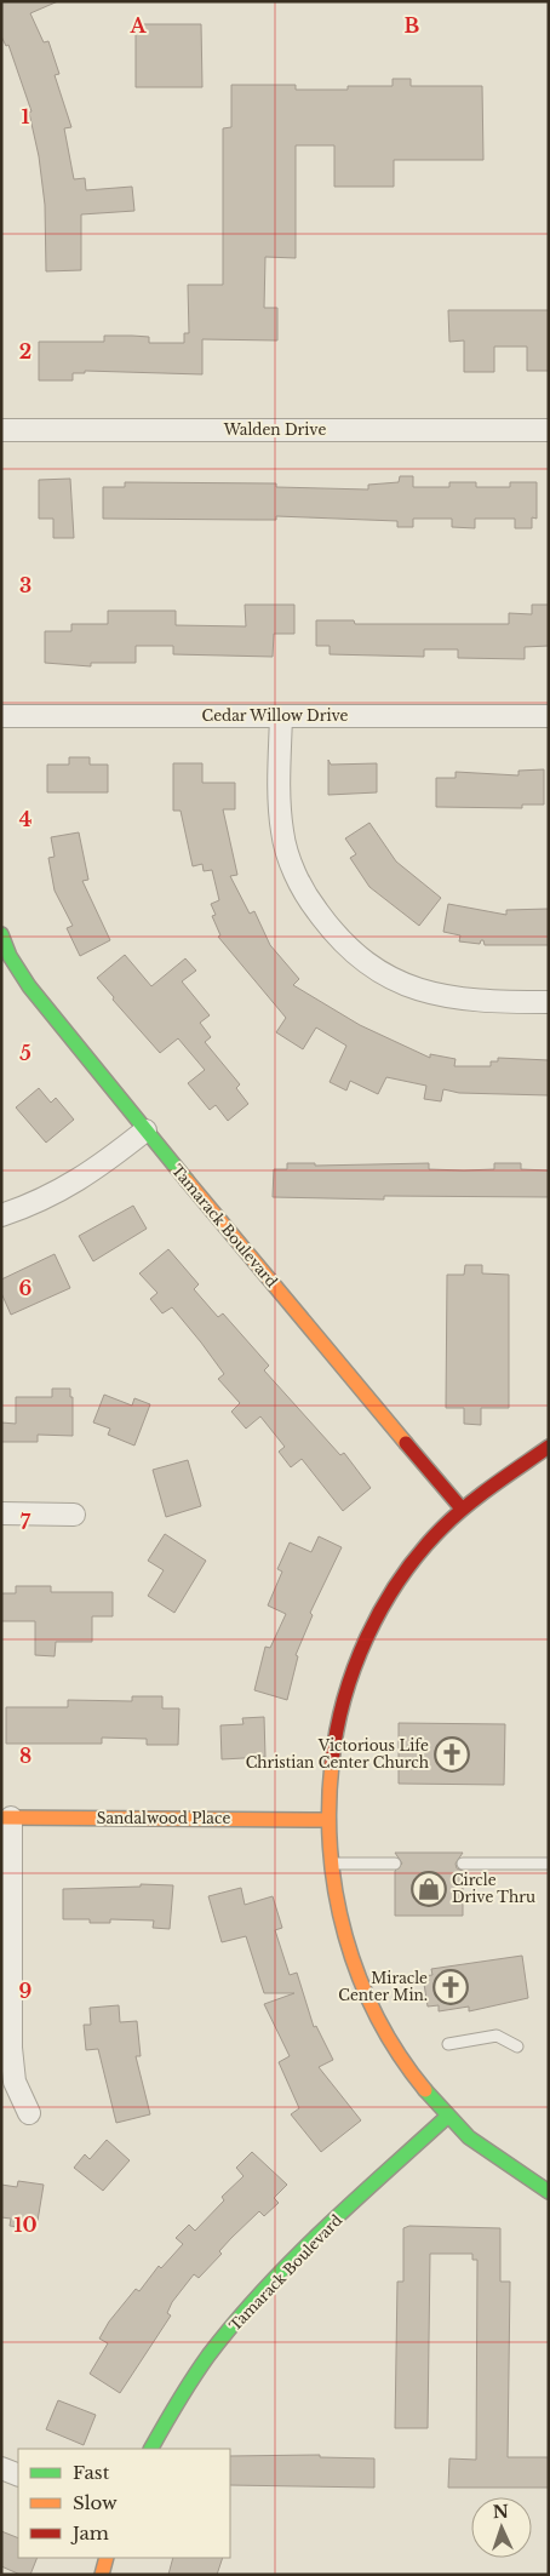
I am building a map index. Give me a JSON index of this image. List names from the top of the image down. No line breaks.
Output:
{"streets":{"street":["Walden Drive","Cedar Willow Drive","Tamarack Boulevard","Sandalwood Place"]},"places":{"church":["Victorious Life Christian Center Church","Miracle Center Min."],"shop":["Circle Drive Thru"]},"legend":["Fast","Slow","Jam"],"north":"top","grid":{"columns":["A","B"],"rows":["1","2","3","4","5","6","7","8","9","10"]}}
